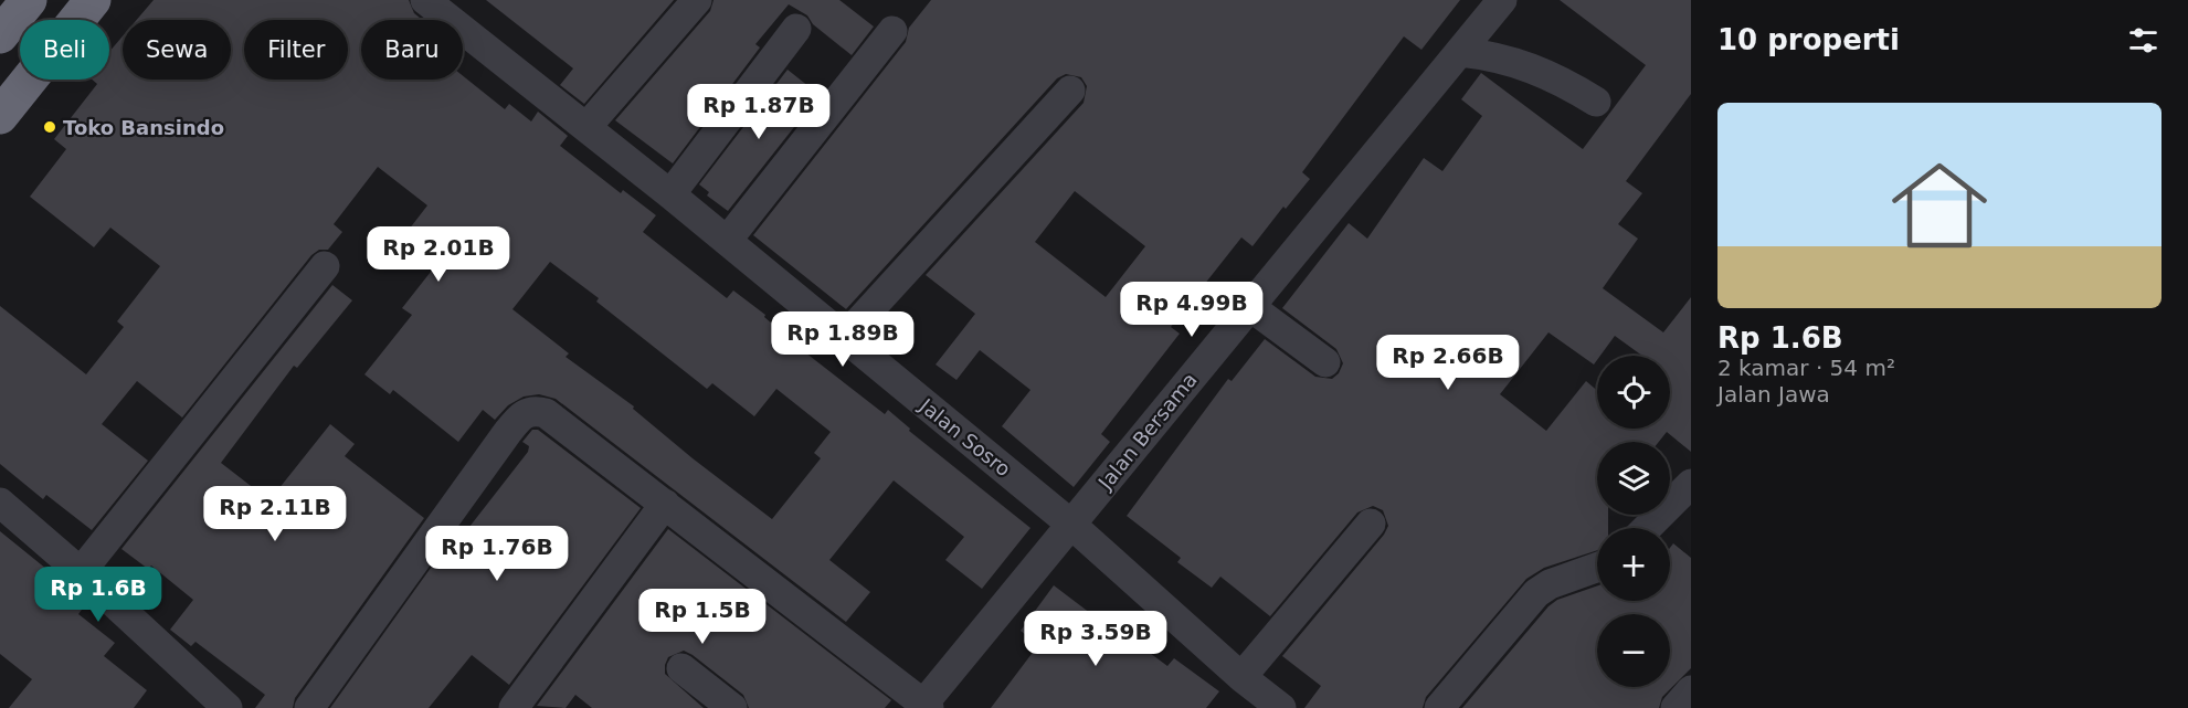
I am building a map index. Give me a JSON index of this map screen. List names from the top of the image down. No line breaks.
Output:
{"streets":{"street":["Jalan Bersama","Jalan Sosro"]},"crossings":[["Jalan Bersama","Jalan Sosro"]],"places":["Toko Bansindo"],"page":{"heading":"10 properti","chip":["Beli","Sewa","Filter","Baru"],"list":[{"name":"Rp 1.6B","note":"2 kamar · 54 m² · Jalan Jawa"}],"price":["Rp 1.87B","Rp 2.01B","Rp 4.99B","Rp 1.89B","Rp 2.66B","Rp 2.11B","Rp 1.76B","Rp 1.6B","Rp 1.5B","Rp 3.59B"],"map_buttons":["+","−"]}}
